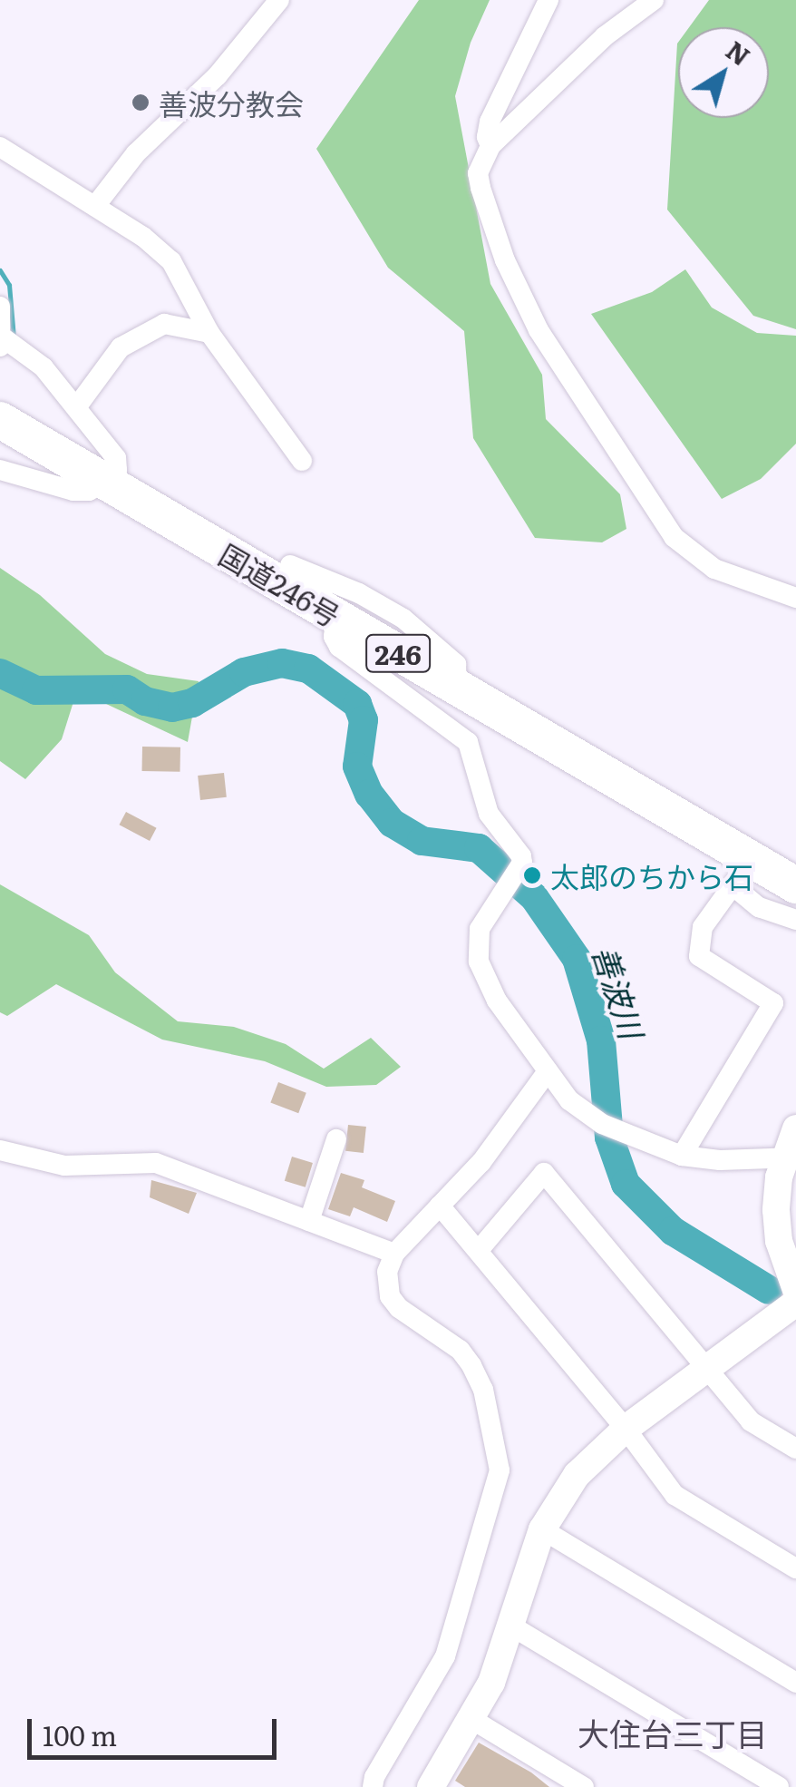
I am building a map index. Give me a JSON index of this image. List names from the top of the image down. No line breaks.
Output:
{"streets":{"highway":["国道246号","246"]},"districts":["大住台三丁目"],"water":["善波川"],"places":["善波分教会","太郎のちから石"],"scale_bar":"100 m","north":"top right"}
